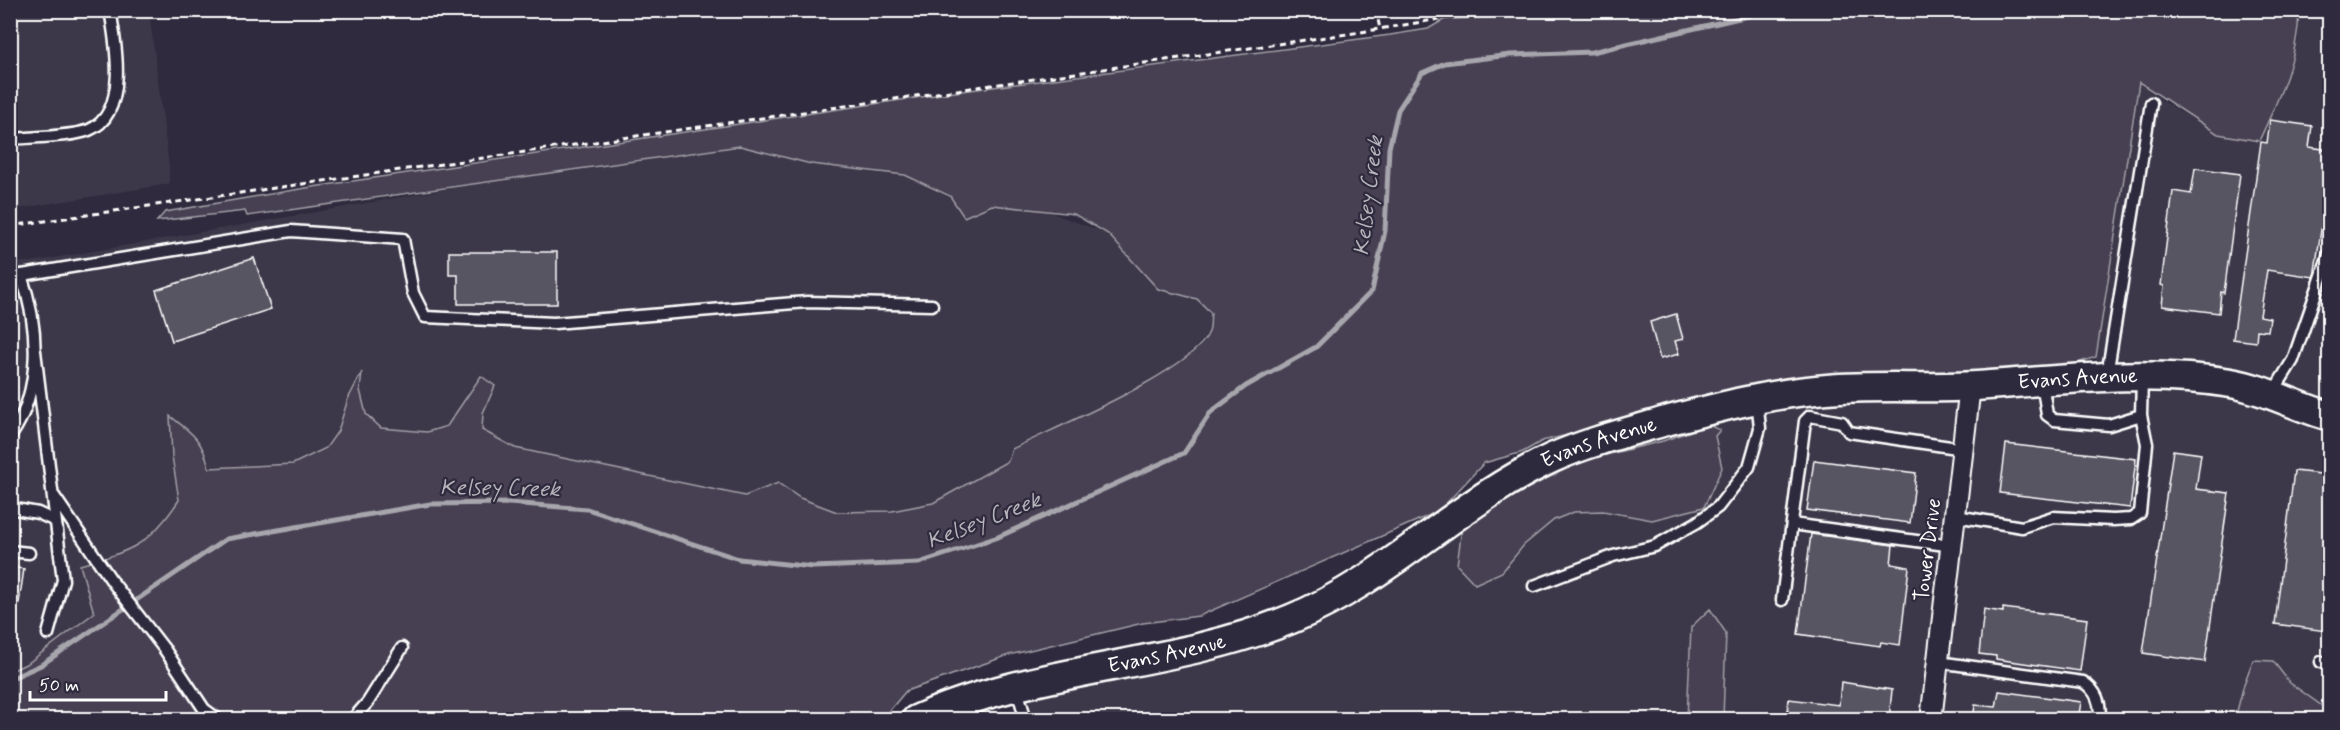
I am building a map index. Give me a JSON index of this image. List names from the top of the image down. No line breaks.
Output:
{"streets":{"street":["Evans Avenue","Tower Drive"]},"crossings":[["Evans Avenue","Tower Drive"]],"water":["Kelsey Creek"],"scale_bar":"50 m"}
